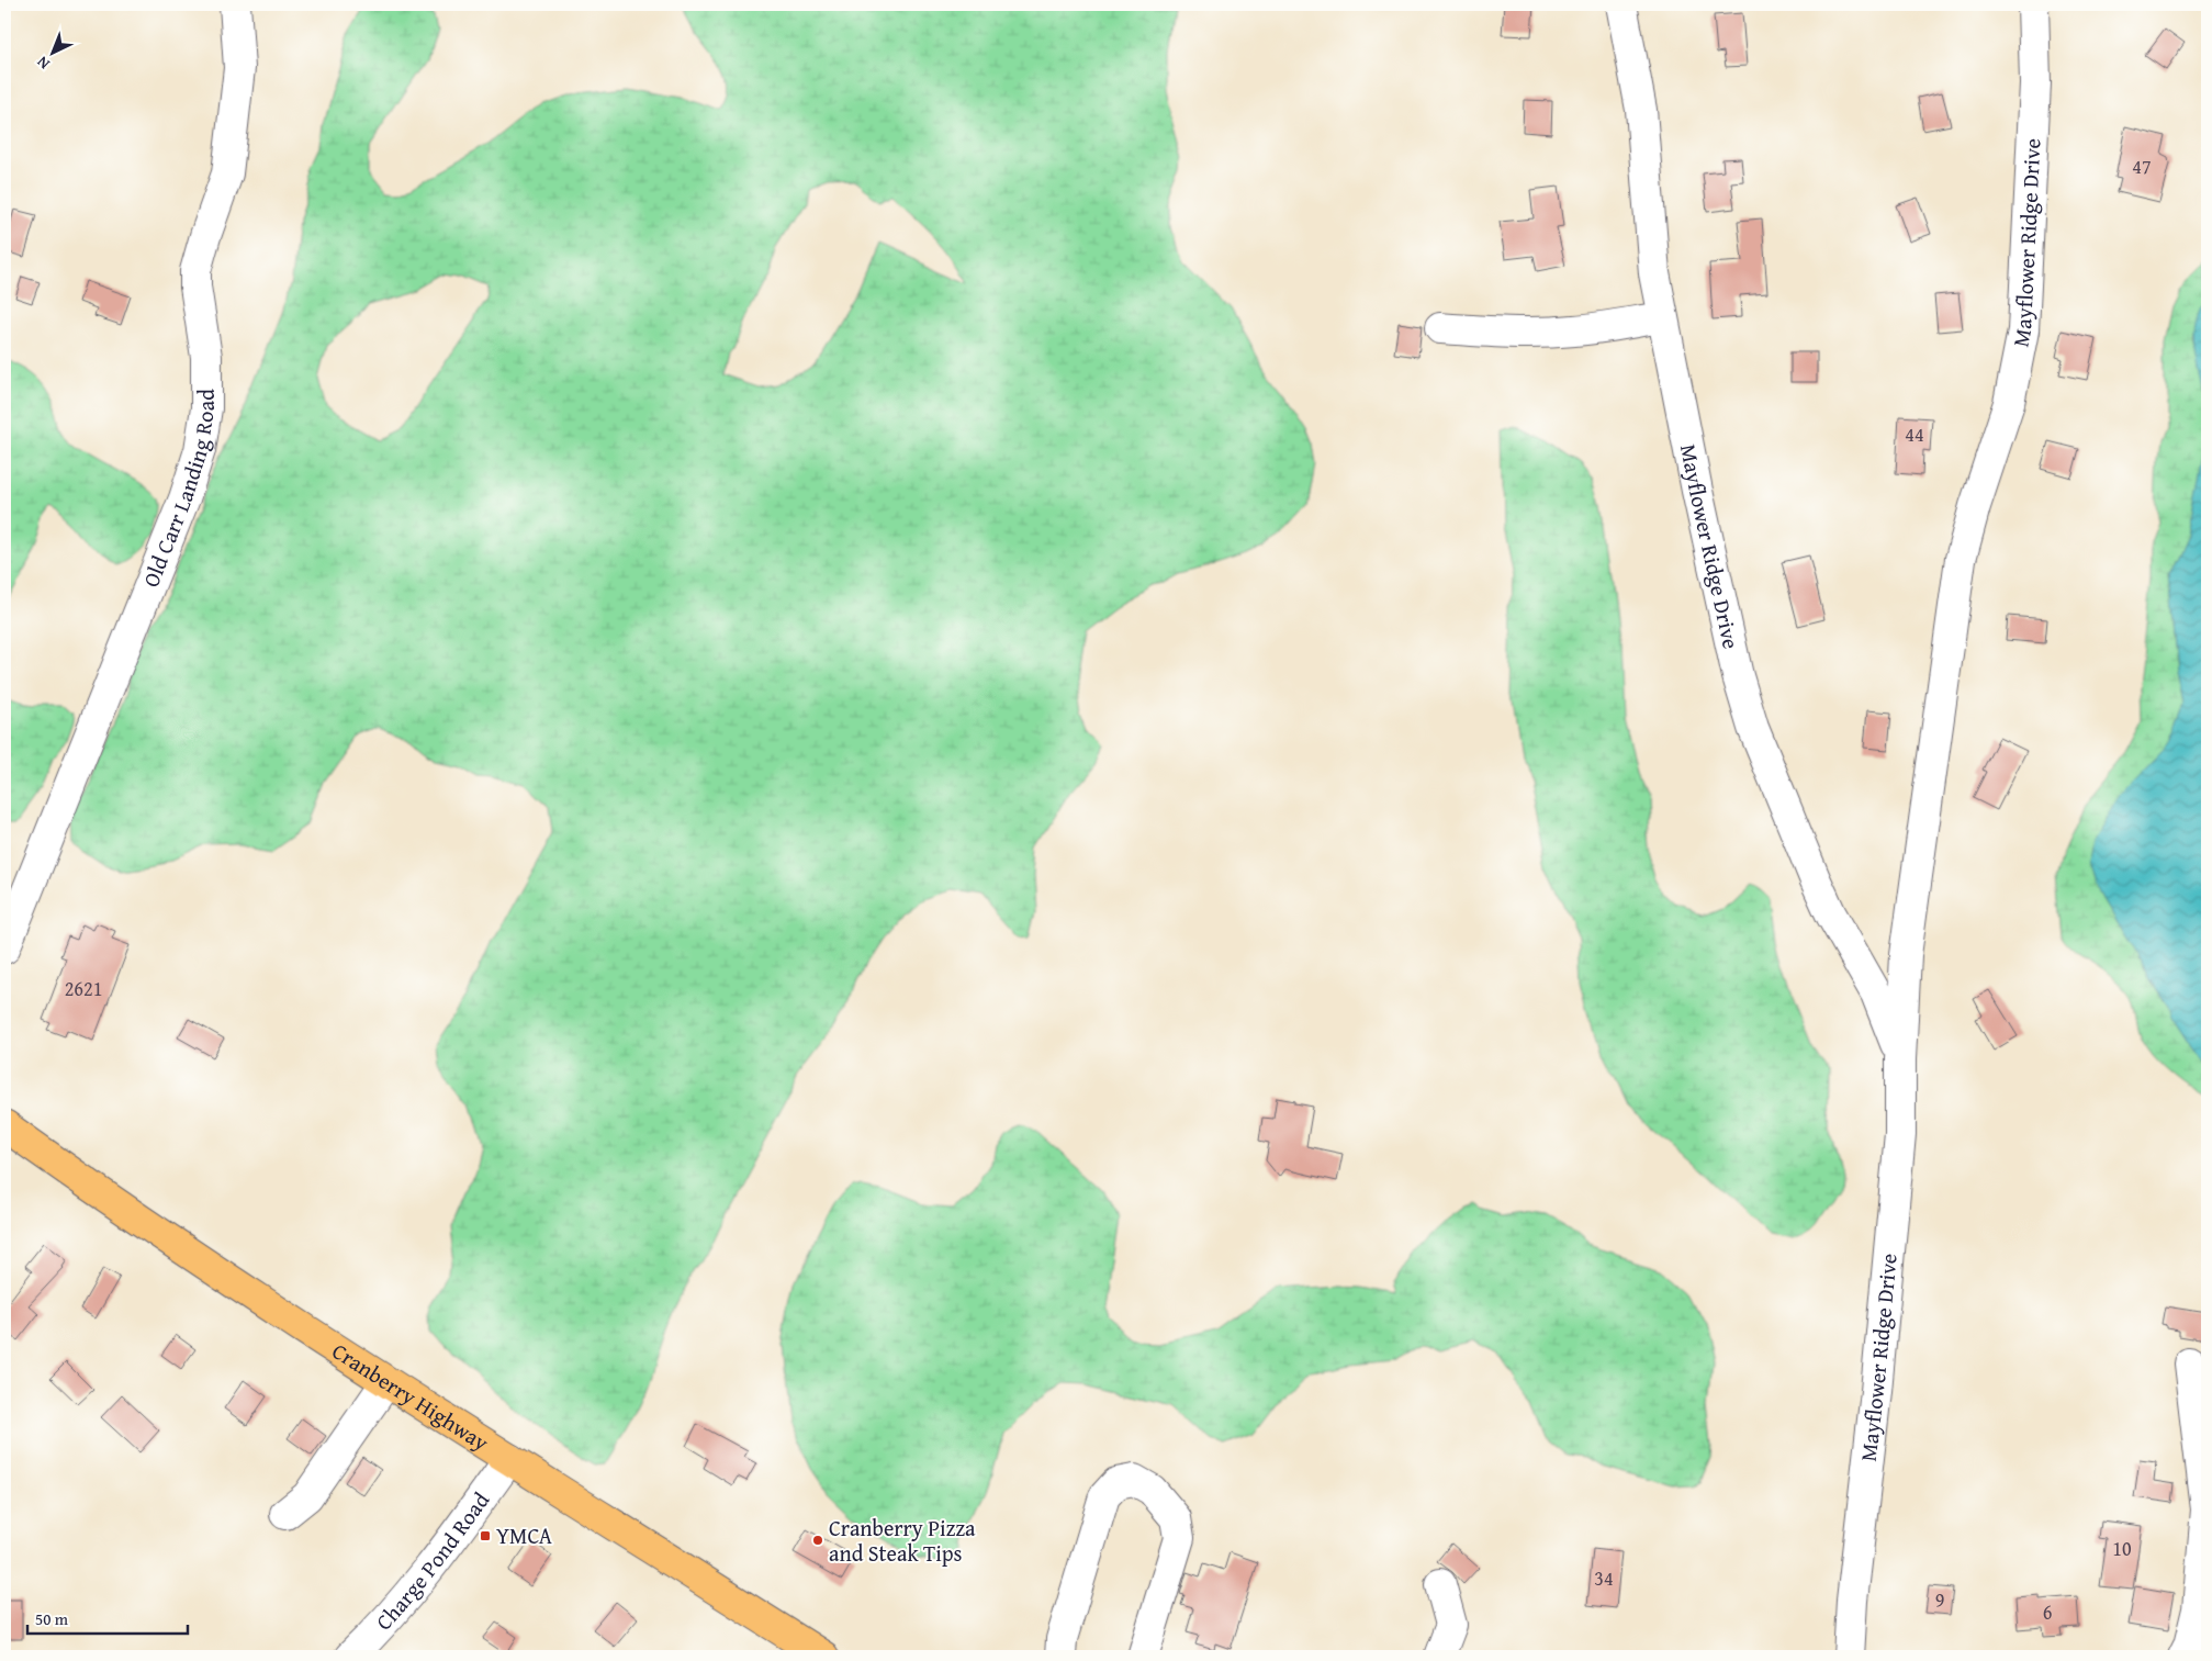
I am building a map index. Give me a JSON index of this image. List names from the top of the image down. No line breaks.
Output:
{"streets":{"main road":["Cranberry Highway"],"street":["Mayflower Ridge Drive","Old Carr Landing Road","Charge Pond Road"]},"crossings":[["Cranberry Highway","Charge Pond Road"]],"places":{"transit":["YMCA"],"other":["Cranberry Pizza and Steak Tips"]},"house_numbers":["47","44","2621","10","34","9","6"],"scale_bar":"50 m","north":"bottom left"}
